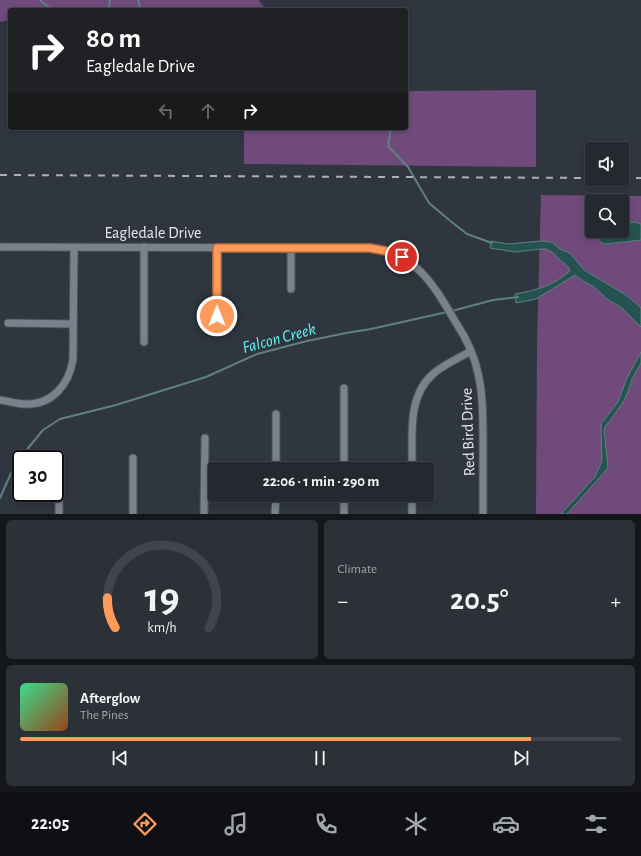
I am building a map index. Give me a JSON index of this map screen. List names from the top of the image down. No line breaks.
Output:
{"streets":{"street":["Eagledale Drive","Red Bird Drive"]},"crossings":[["Eagledale Drive","Red Bird Drive"]],"water":["Falcon Creek"],"page":{"turn":["80 m","Eagledale Drive"],"limit":"30","trip":"22:06 · 1 min · 290 m","tile":"Climate","heat":["−","20.5°","+"],"song":["Afterglow","The Pines"],"tabs":"22:05","gauge":["19","km/h"]}}
